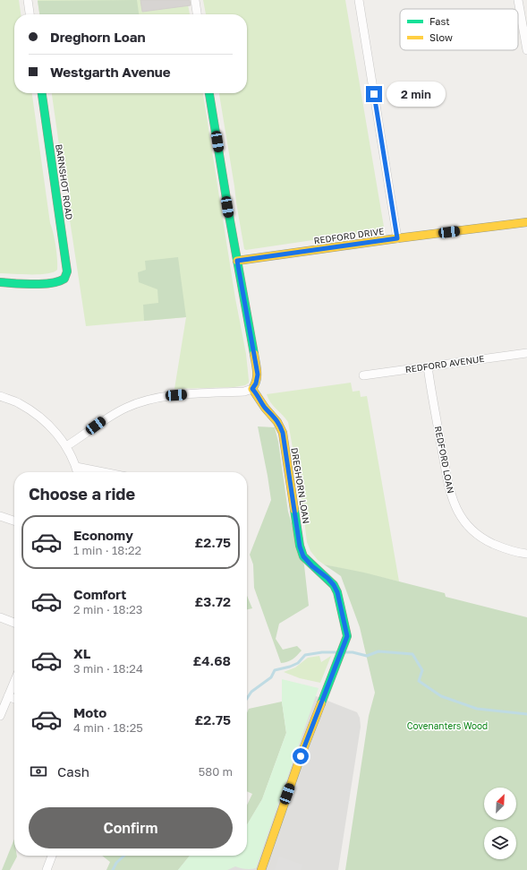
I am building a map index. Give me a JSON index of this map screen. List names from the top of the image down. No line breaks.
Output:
{"streets":{"street":["BARNSHOT ROAD","REDFORD DRIVE","REDFORD AVENUE","REDFORD LOAN","DREGHORN LOAN"]},"crossings":[["REDFORD AVENUE","REDFORD LOAN"]],"parks":["Covenanters Wood"],"legend":["Fast","Slow"],"north":"top right","page":{"banner":["Dreghorn Loan","Westgarth Avenue"],"bubble":"2 min","heading":"Choose a ride","list":[{"name":"Economy","note":"1 min · 18:22","value":"£2.75"},{"name":"Comfort","note":"2 min · 18:23","value":"£3.72"},{"name":"XL","note":"3 min · 18:24","value":"£4.68"},{"name":"Moto","note":"4 min · 18:25","value":"£2.75"}],"pay":["Cash","580 m"],"buttons":"Confirm"}}
